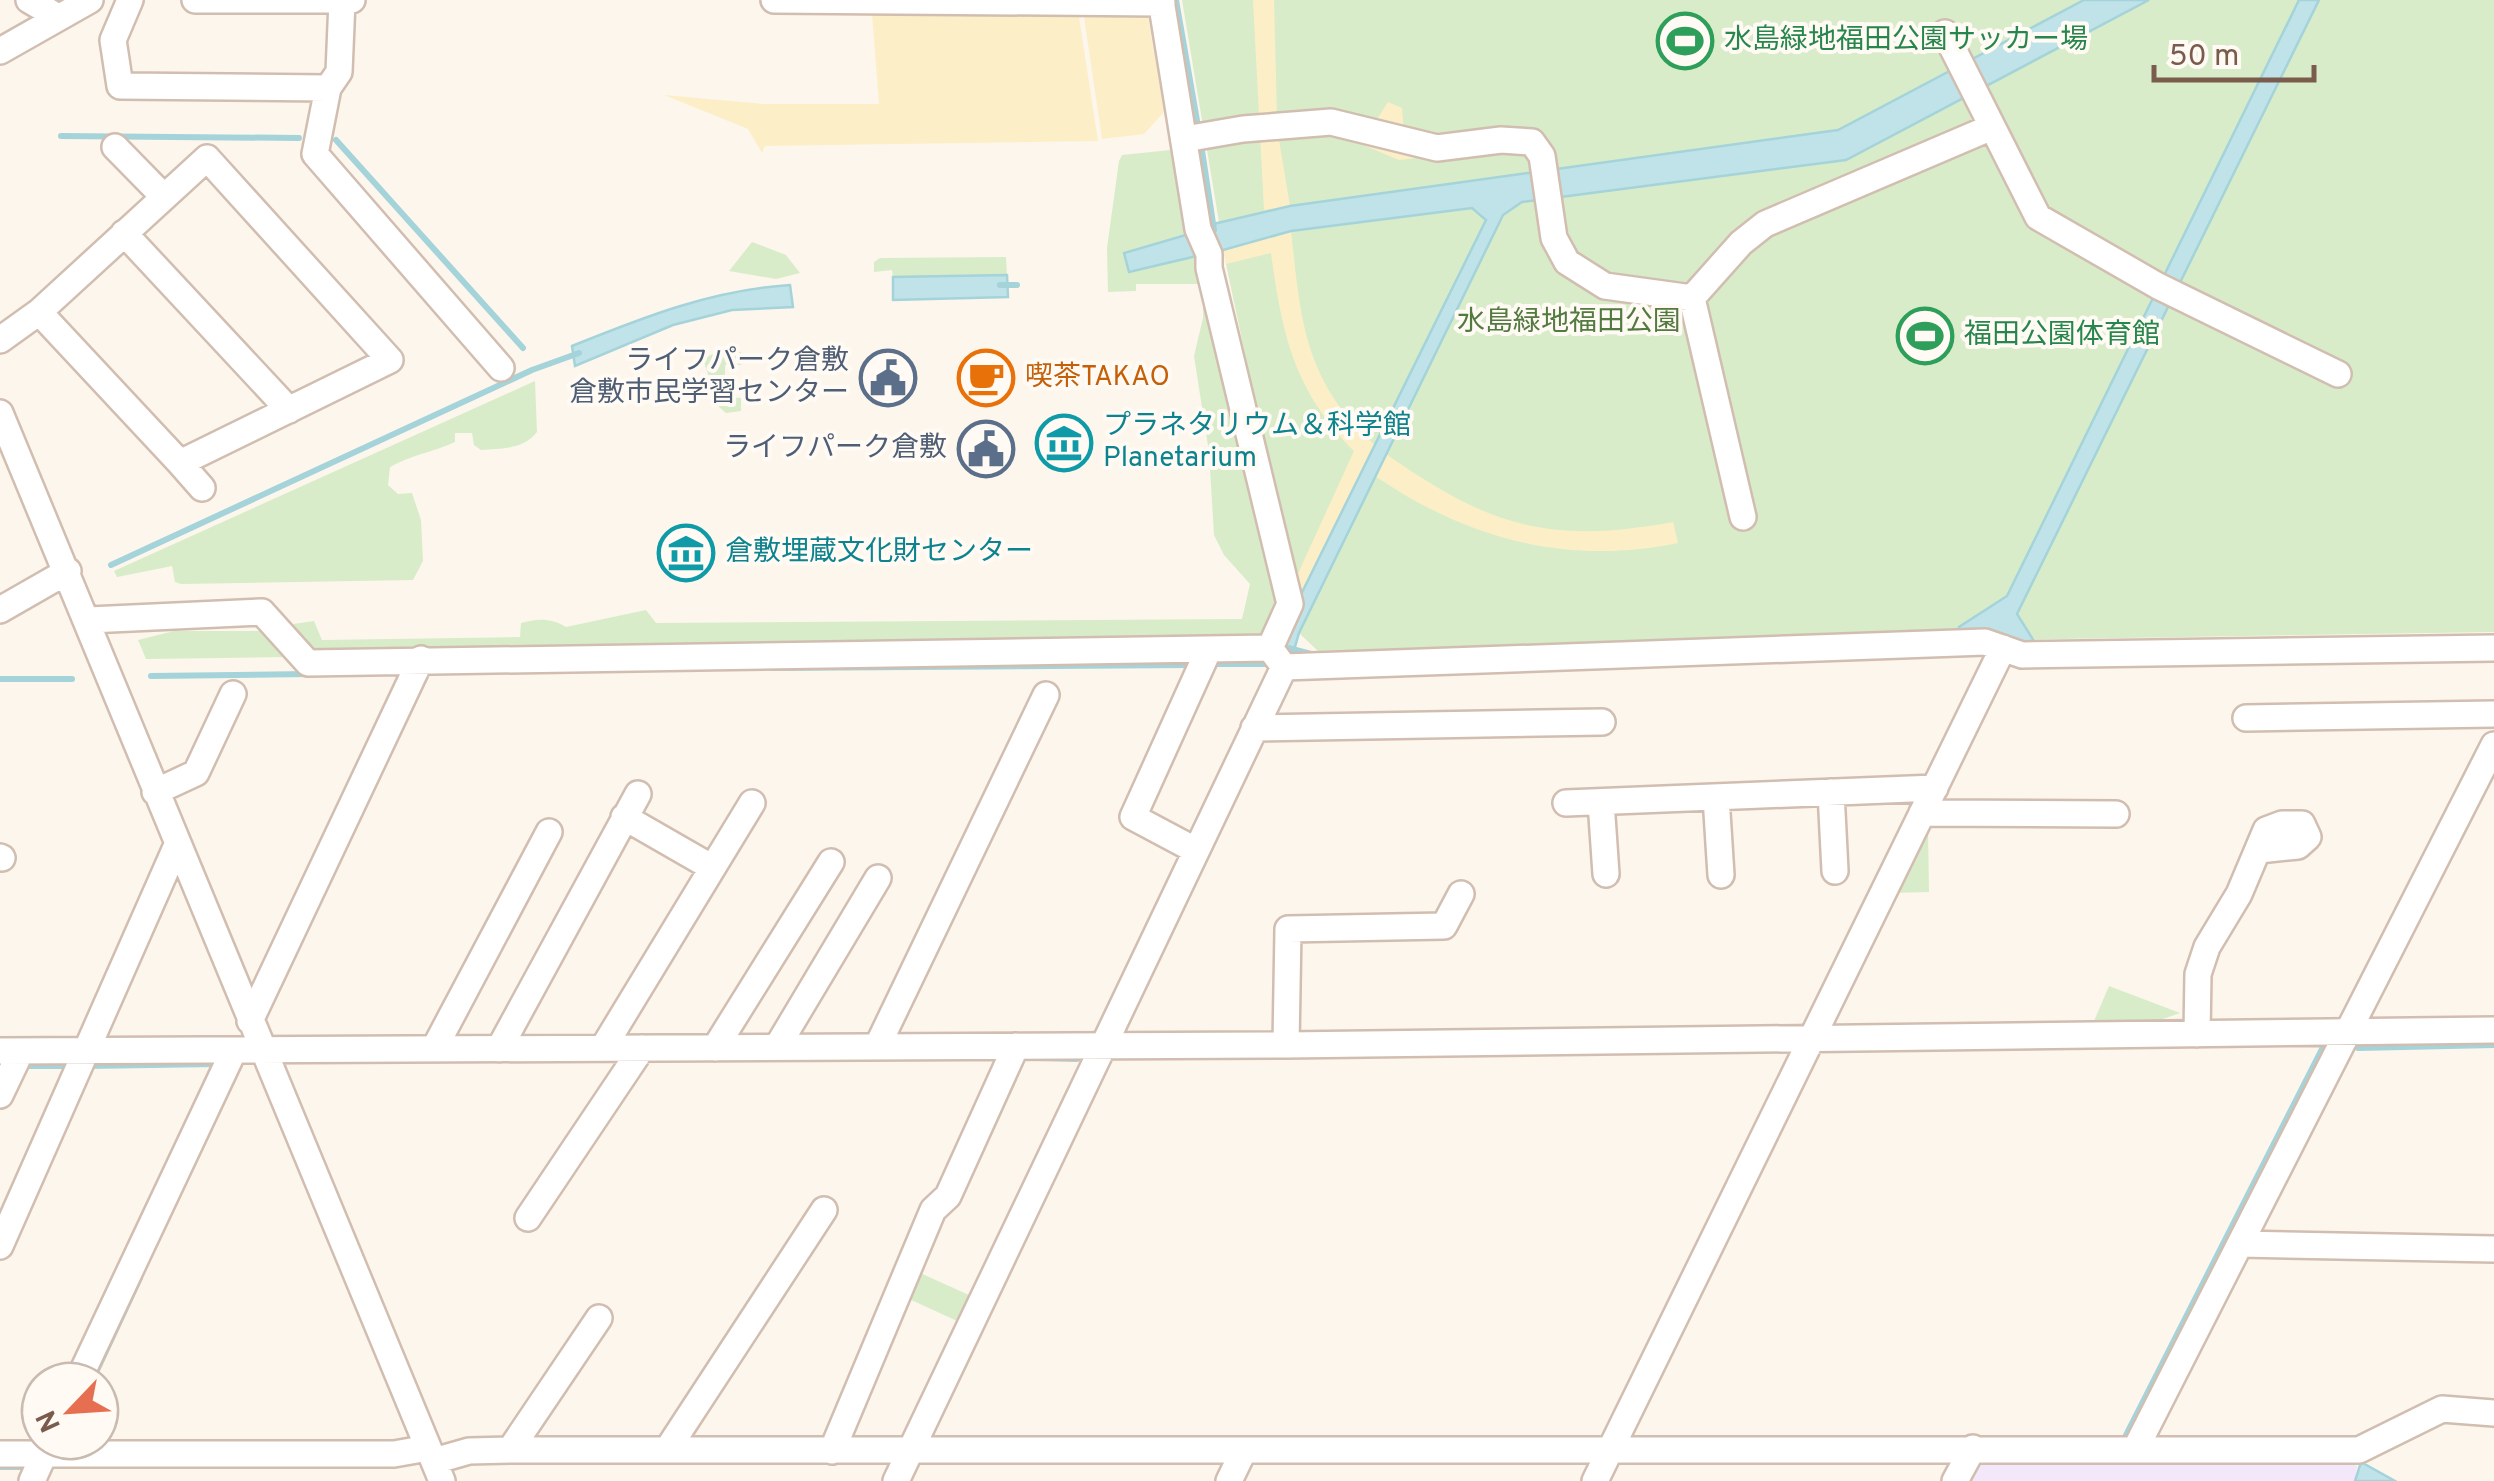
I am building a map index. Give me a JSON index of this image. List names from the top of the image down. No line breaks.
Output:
{"parks":["水島緑地福田公園"],"places":{"sports":["水島緑地福田公園サッカー場","福田公園体育館"],"public building":["ライフパーク倉敷 倉敷市民学習センター","ライフパーク倉敷"],"cafe":["喫茶TAKAO"],"museum":["プラネタリウム＆科学館 Planetarium","倉敷埋蔵文化財センター"]},"scale_bar":"50 m","north":"bottom left"}
